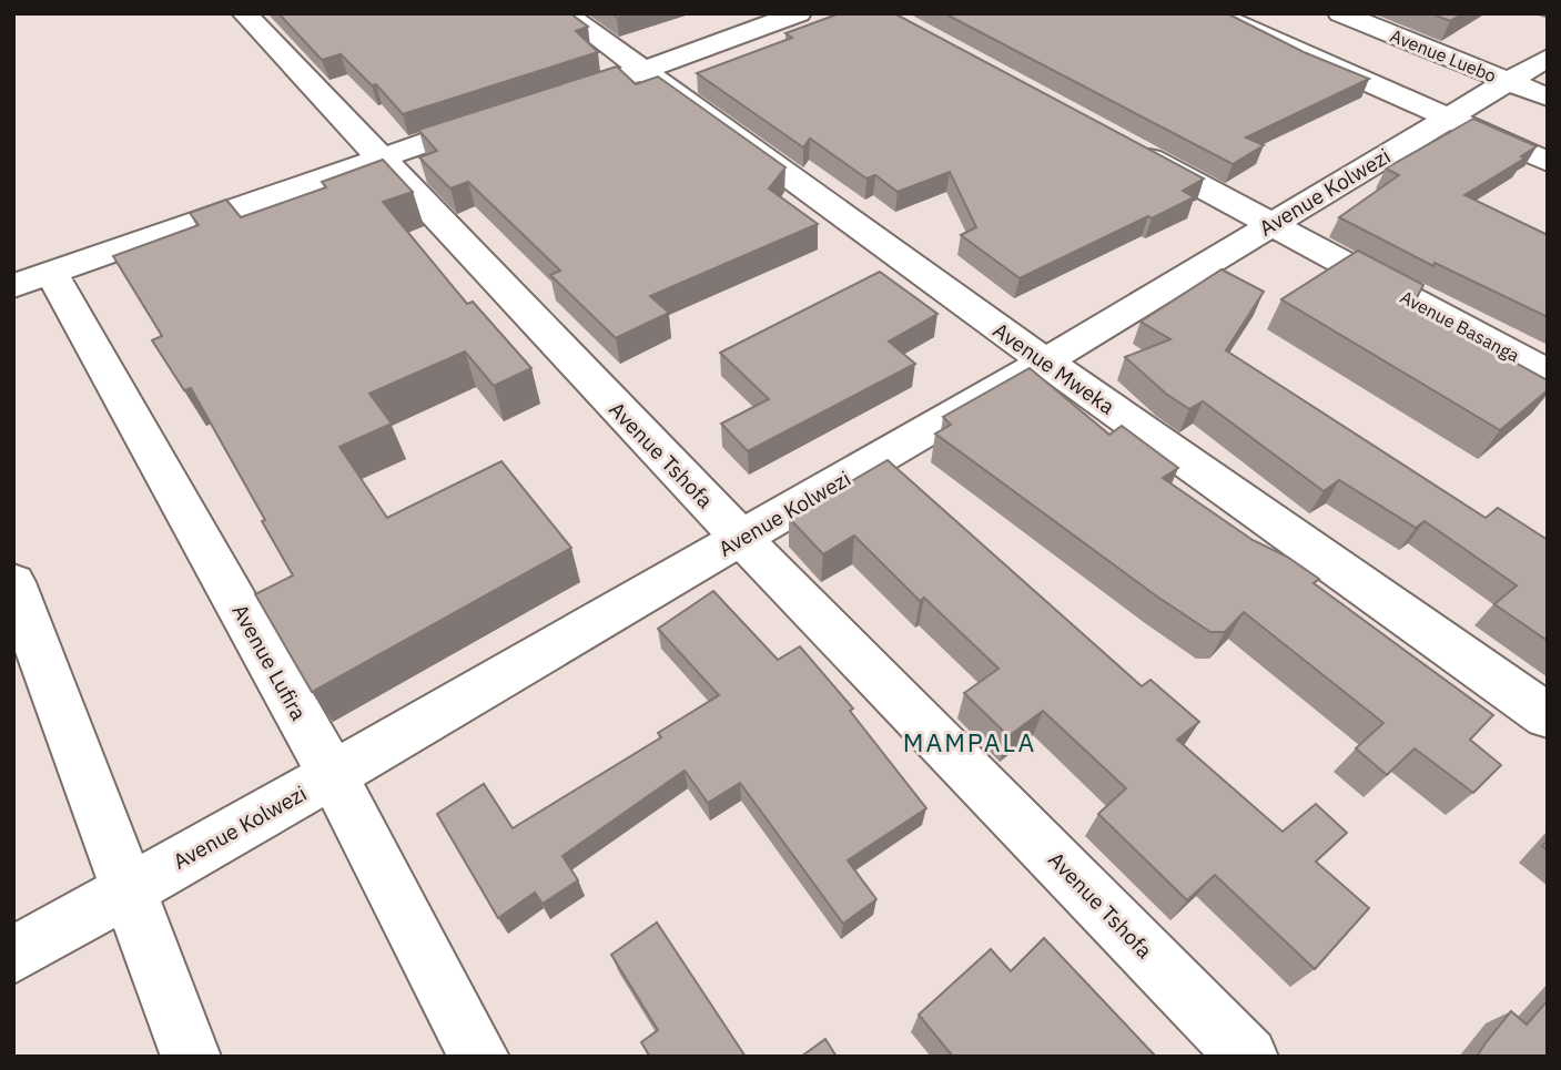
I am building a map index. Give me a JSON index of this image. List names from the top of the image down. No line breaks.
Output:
{"streets":{"street":["Avenue Luebo","Avenue Kolwezi","Avenue Basanga","Avenue Mweka","Avenue Tshofa","Avenue Lufira"]},"crossings":[["Avenue Luebo","Avenue Kolwezi"],["Avenue Kolwezi","Avenue Basanga"],["Avenue Kolwezi","Avenue Mweka"],["Avenue Kolwezi","Avenue Tshofa"],["Avenue Kolwezi","Avenue Lufira"]],"districts":["MAMPALA"]}
